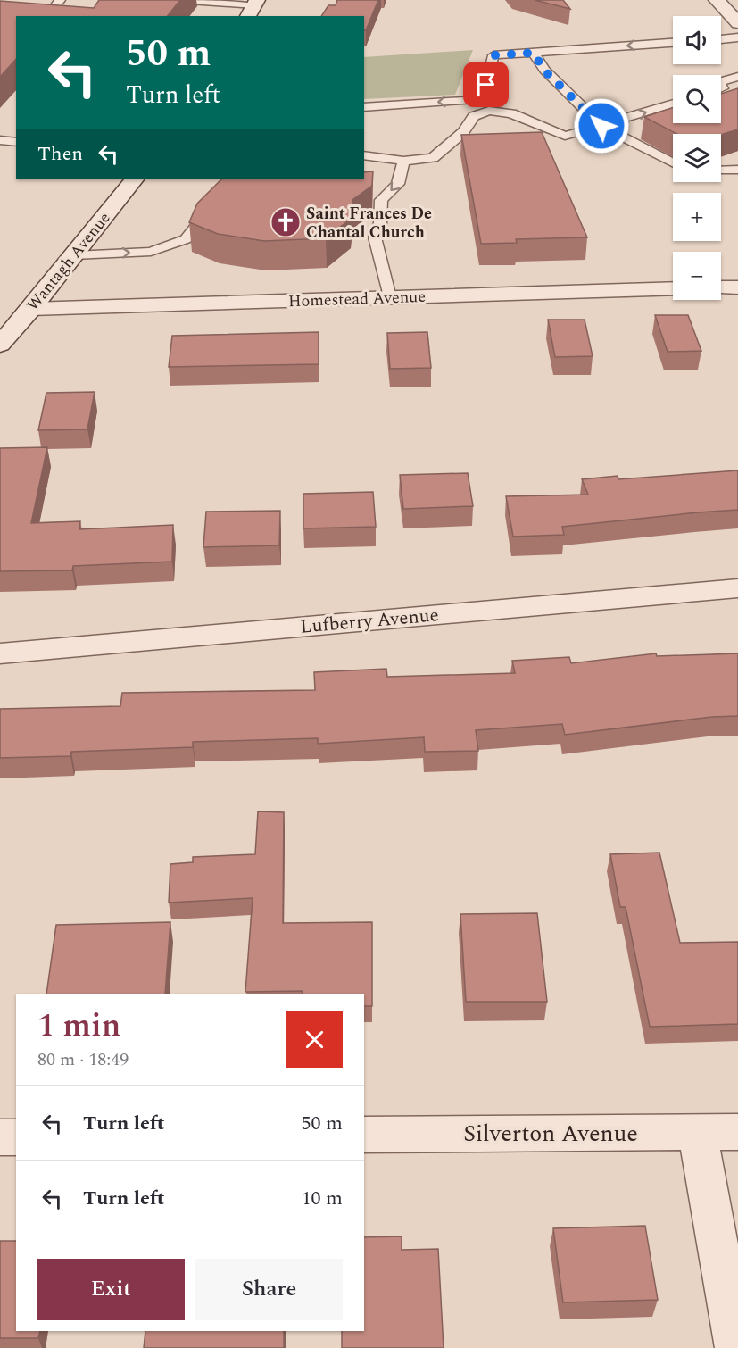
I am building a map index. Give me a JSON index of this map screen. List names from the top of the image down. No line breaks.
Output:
{"streets":{"street":["Wantagh Avenue","Homestead Avenue","Lufberry Avenue","Silverton Avenue"]},"crossings":[["Wantagh Avenue","Homestead Avenue"]],"places":{"church":["Saint Frances De Chantal Church"]},"page":{"map_buttons":["+","−"],"turn":["50 m","Turn left"],"then":"Then","heading":["1 min","80 m · 18:49"],"list":[{"name":"Turn left","value":"50 m"},{"name":"Turn left","value":"10 m"}],"buttons":["Exit","Share"]}}
